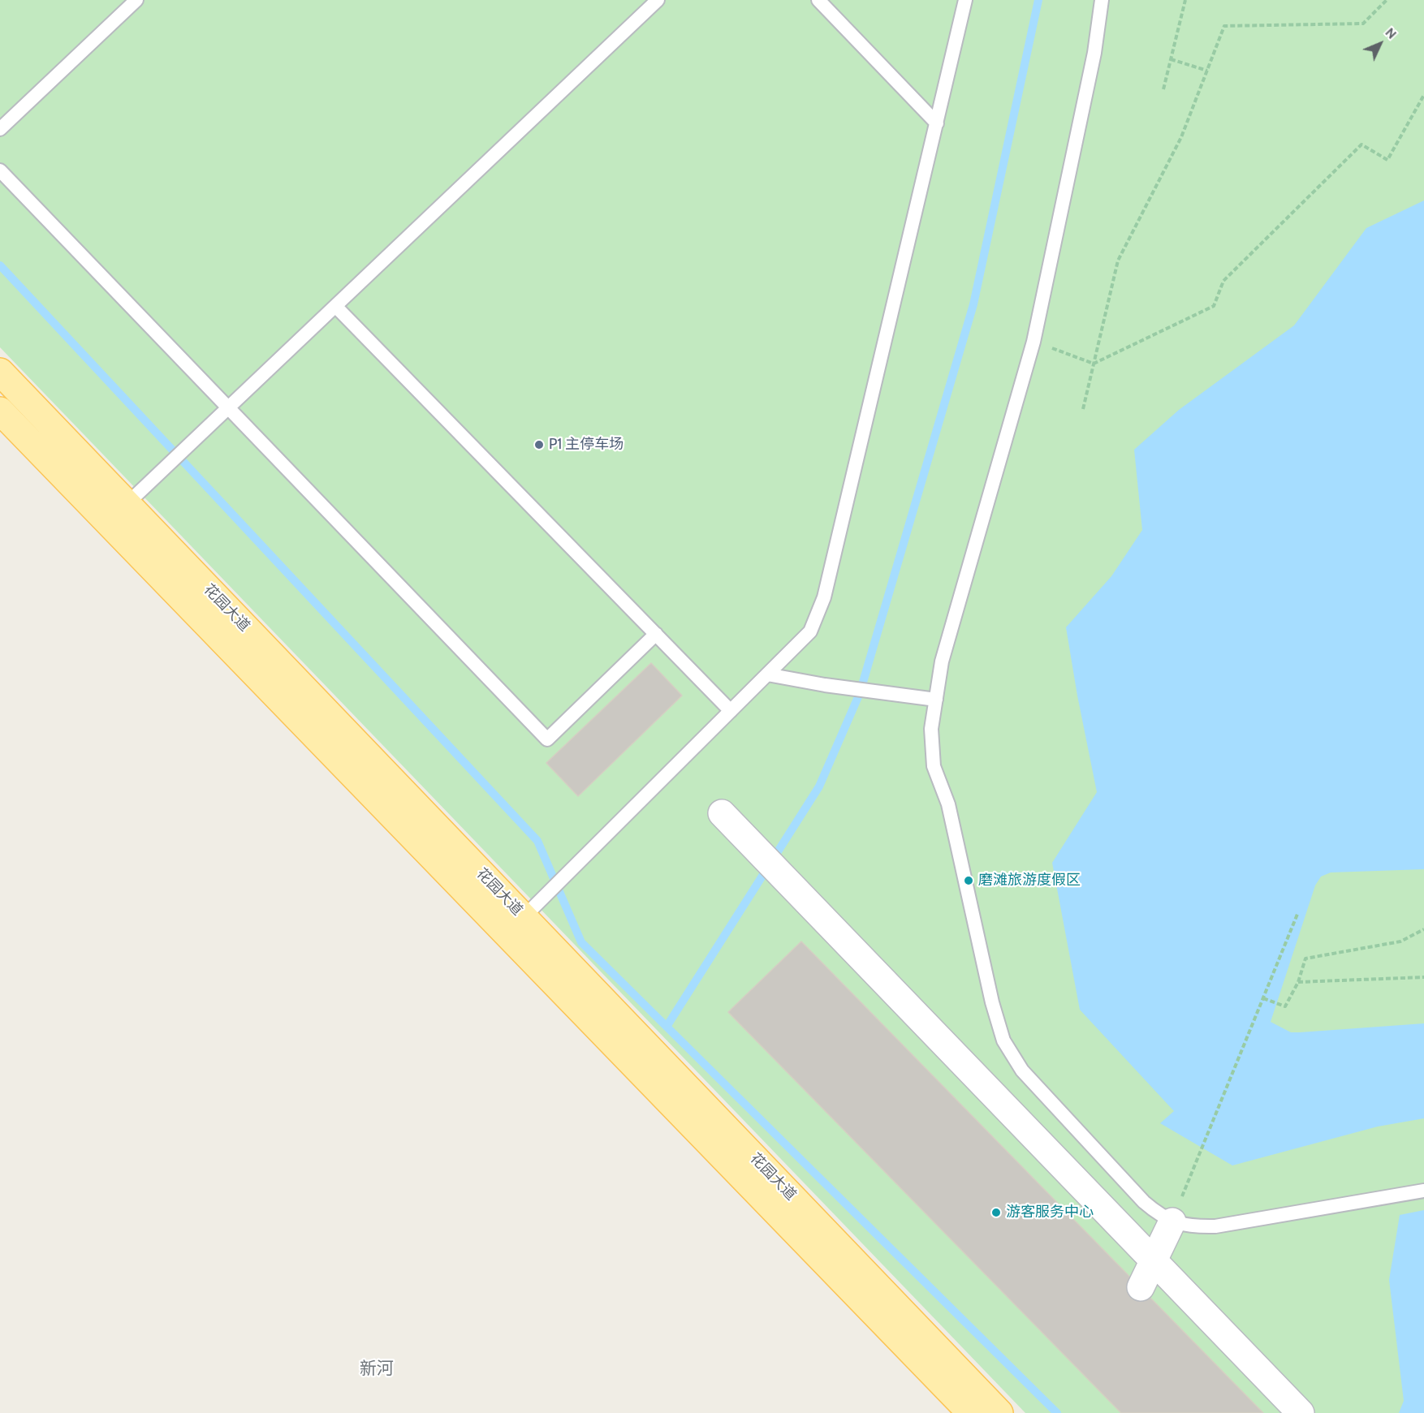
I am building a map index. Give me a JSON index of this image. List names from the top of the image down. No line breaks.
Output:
{"streets":{"main road":["花园大道"]},"districts":["新河"],"places":["P1 主停车场","磨滩旅游度假区","游客服务中心"],"north":"top right"}
